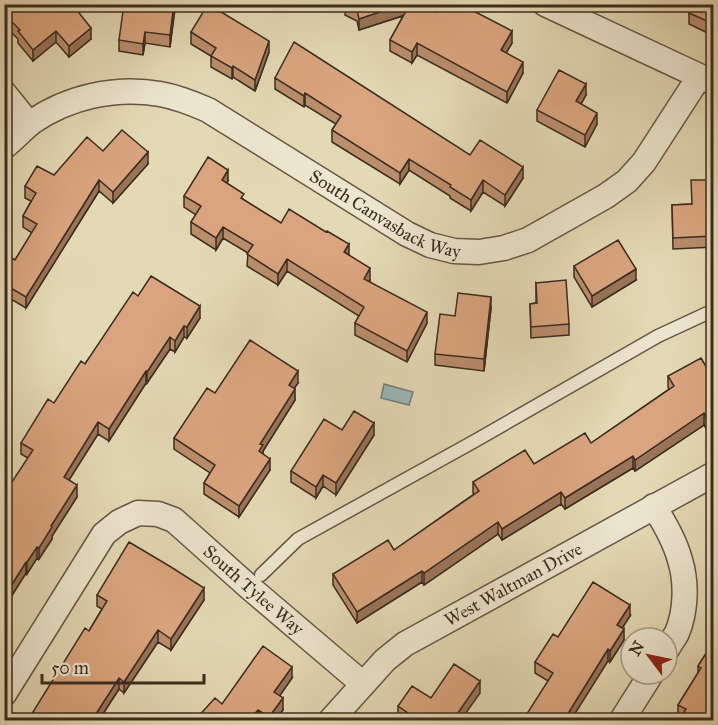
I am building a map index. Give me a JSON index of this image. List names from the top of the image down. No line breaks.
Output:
{"streets":{"street":["South Canvasback Way","West Waltman Drive","South Tylee Way"]},"crossings":[["West Waltman Drive","South Tylee Way"]],"scale_bar":"50 m","north":"top left"}
